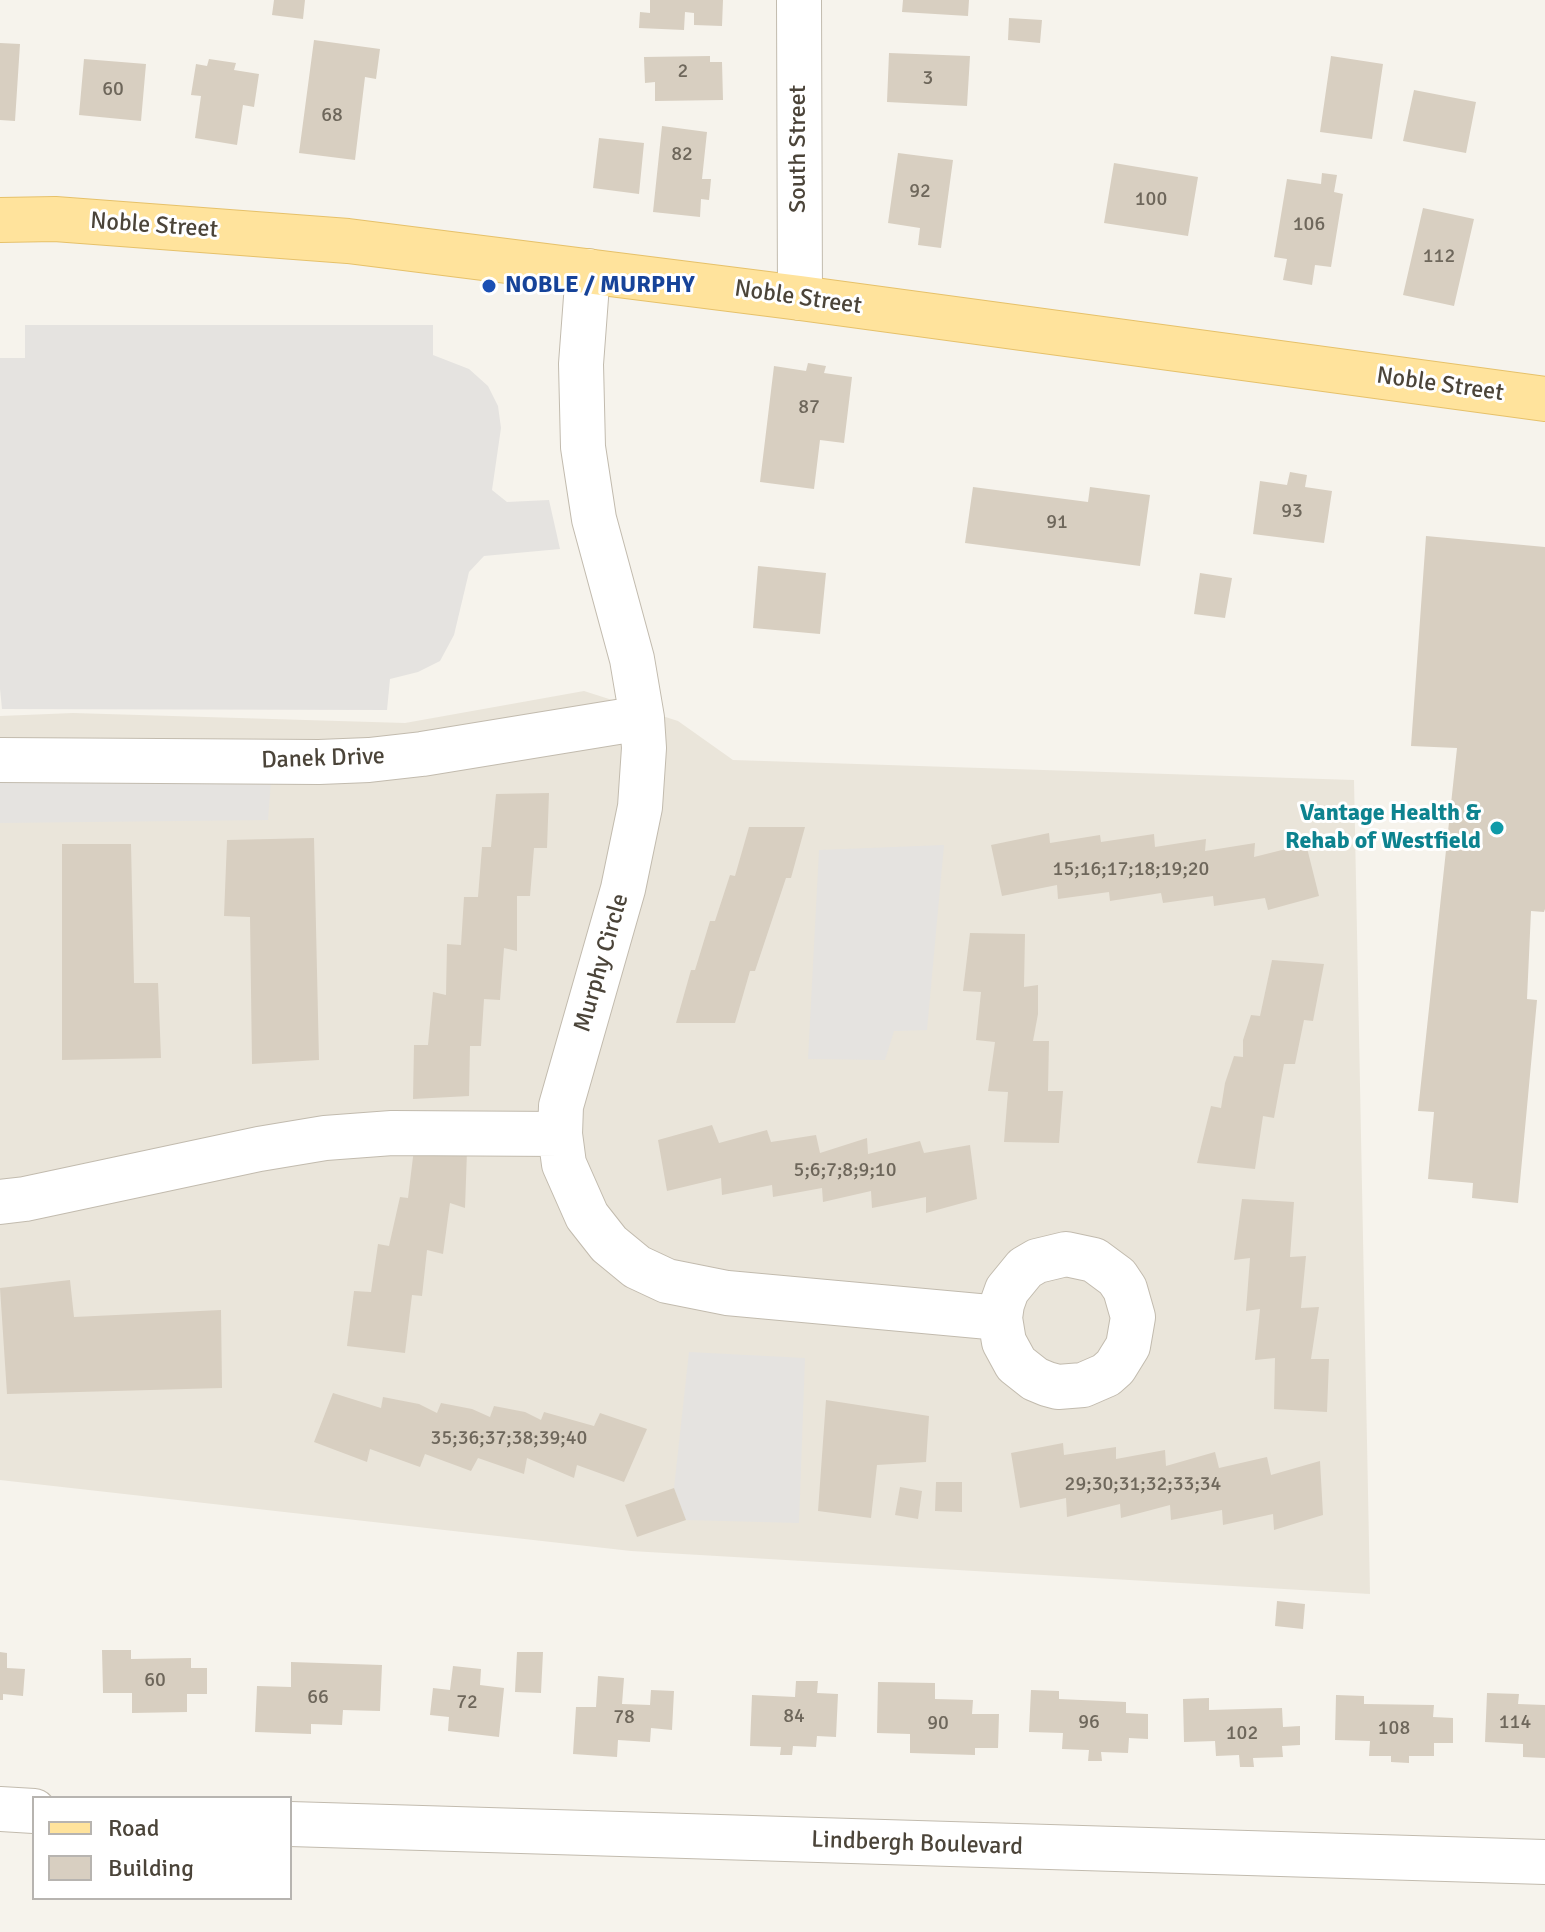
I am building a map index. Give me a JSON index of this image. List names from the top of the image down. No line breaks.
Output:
{"streets":{"main road":["Noble Street"],"street":["South Street","Danek Drive","Murphy Circle","Lindbergh Boulevard"]},"crossings":[["South Street","Noble Street"],["Noble Street","Murphy Circle"],["Danek Drive","Murphy Circle"]],"places":["NOBLE / MURPHY","Vantage Health & Rehab of Westfield"],"house_numbers":["2","3","60","68","82","92","100","106","112","87","93","91","15;16;17;18;19;20","5;6;7;8;9;10","35;36;37;38;39;40","29;30;31;32;33;34","60","66","72","84","78","96","114","90","108","102"],"legend":["Road","Building"]}
